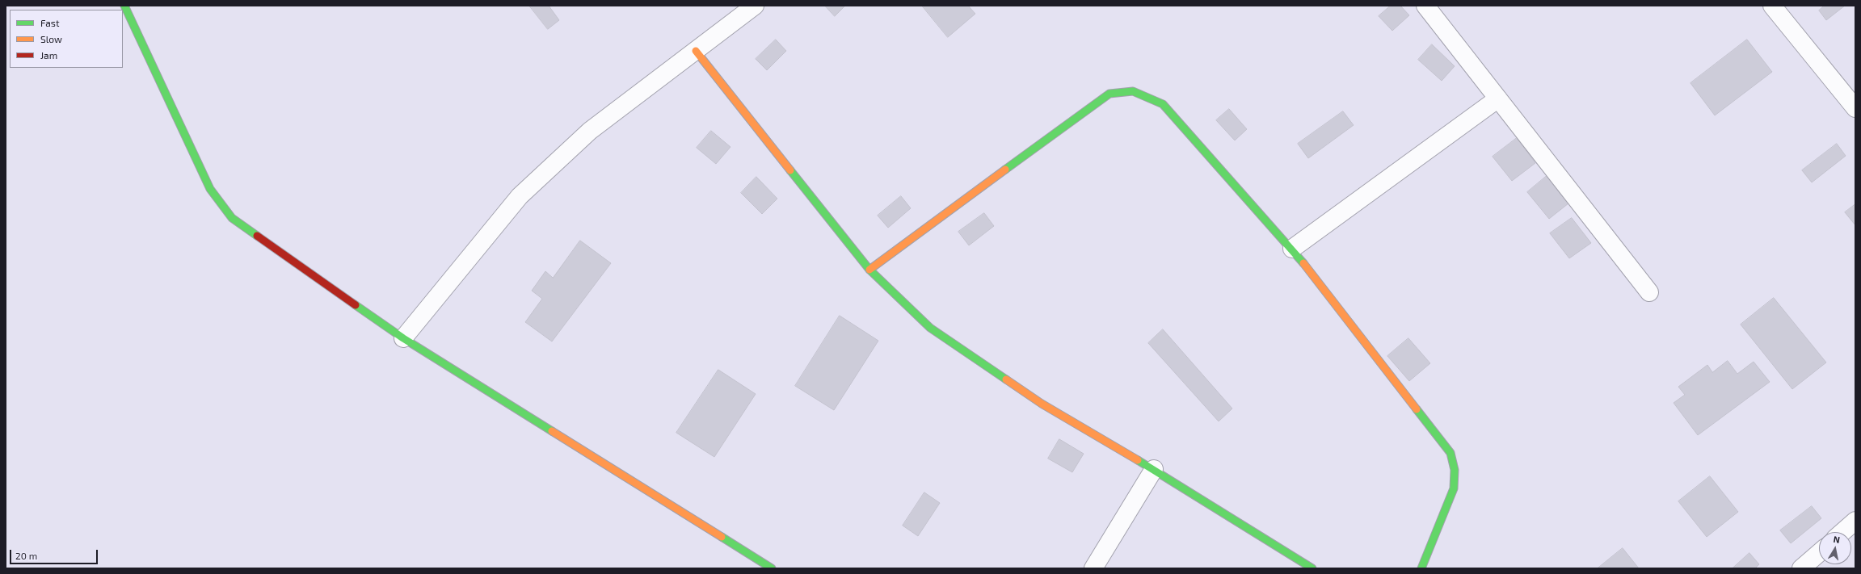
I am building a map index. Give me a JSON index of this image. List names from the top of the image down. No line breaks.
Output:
{"legend":["Fast","Slow","Jam"],"scale_bar":"20 m","north":"top"}
